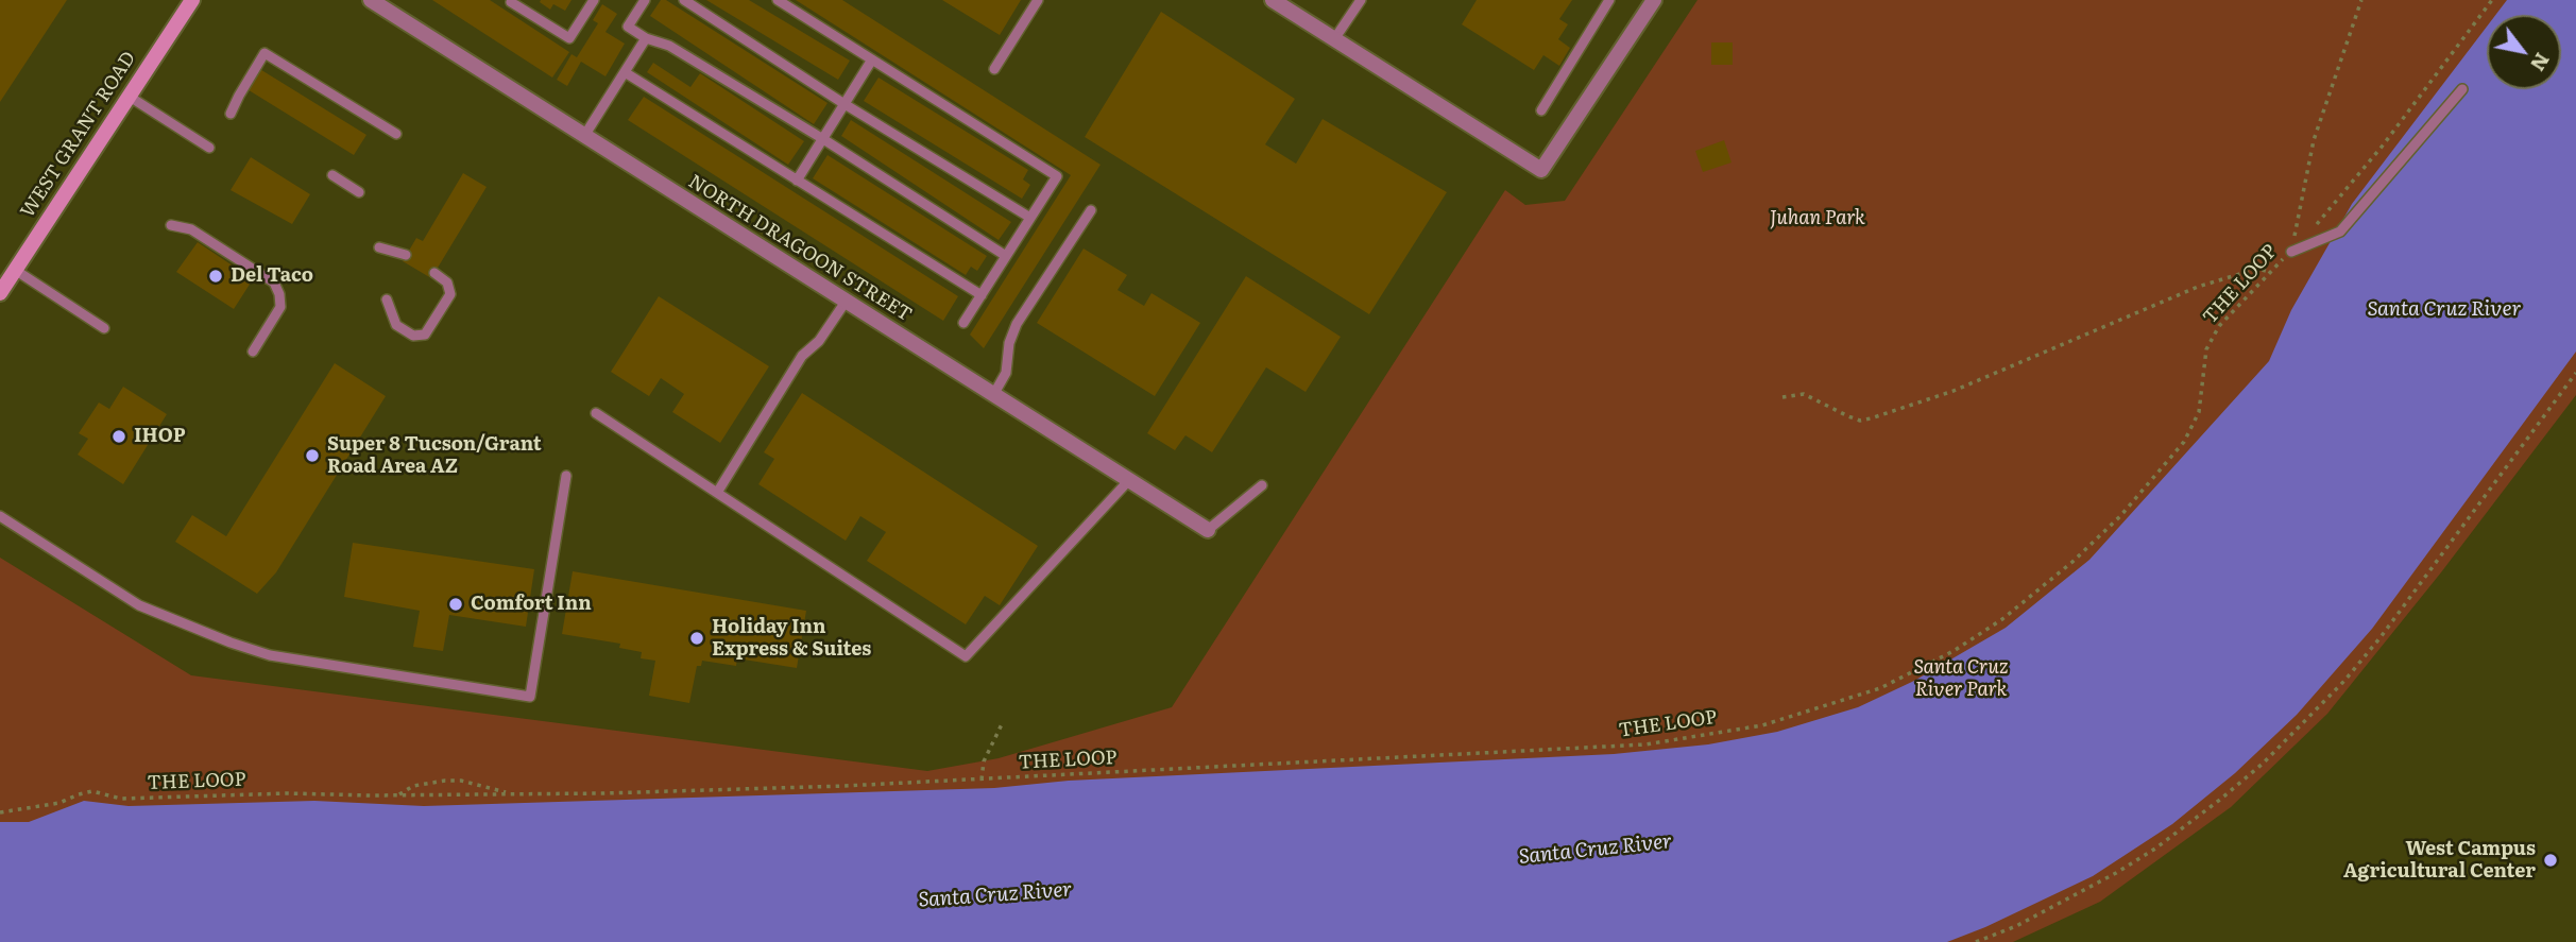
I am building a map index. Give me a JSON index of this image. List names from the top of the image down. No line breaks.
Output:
{"streets":{"main road":["WEST GRANT ROAD"],"street":["NORTH DRAGOON STREET"],"path":["THE LOOP"]},"water":["Santa Cruz River"],"parks":["Juhan Park","Santa Cruz River Park"],"places":["Del Taco","IHOP","Super 8 Tucson/Grant Road Area AZ","Comfort Inn","Holiday Inn Express & Suites","West Campus Agricultural Center"],"north":"bottom right"}
